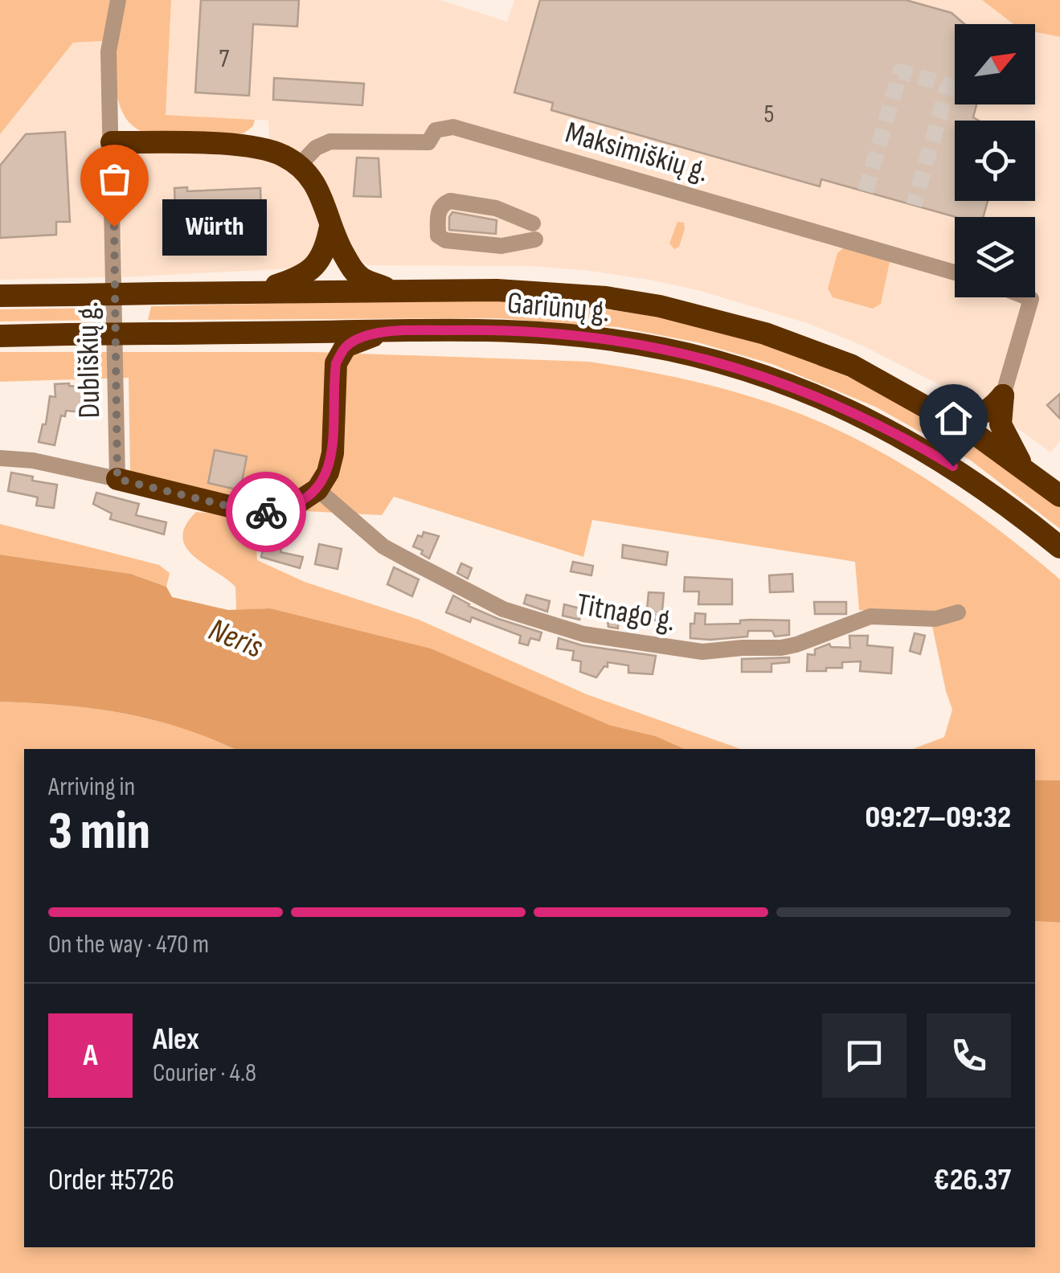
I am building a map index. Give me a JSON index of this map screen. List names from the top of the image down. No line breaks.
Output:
{"streets":{"highway":["Gariūnų g."],"street":["Maksimiškių g.","Dubliškių g.","Titnago g."]},"water":["Neris"],"places":["Würth"],"house_numbers":["7","5"],"north":"top right","page":{"bubble":"Würth","heading":["3 min","Arriving in","09:27–09:32"],"panel":["Alex","Courier · 4.8","Order #5726","€26.37"],"bar":"On the way · 470 m","round":"A"}}
